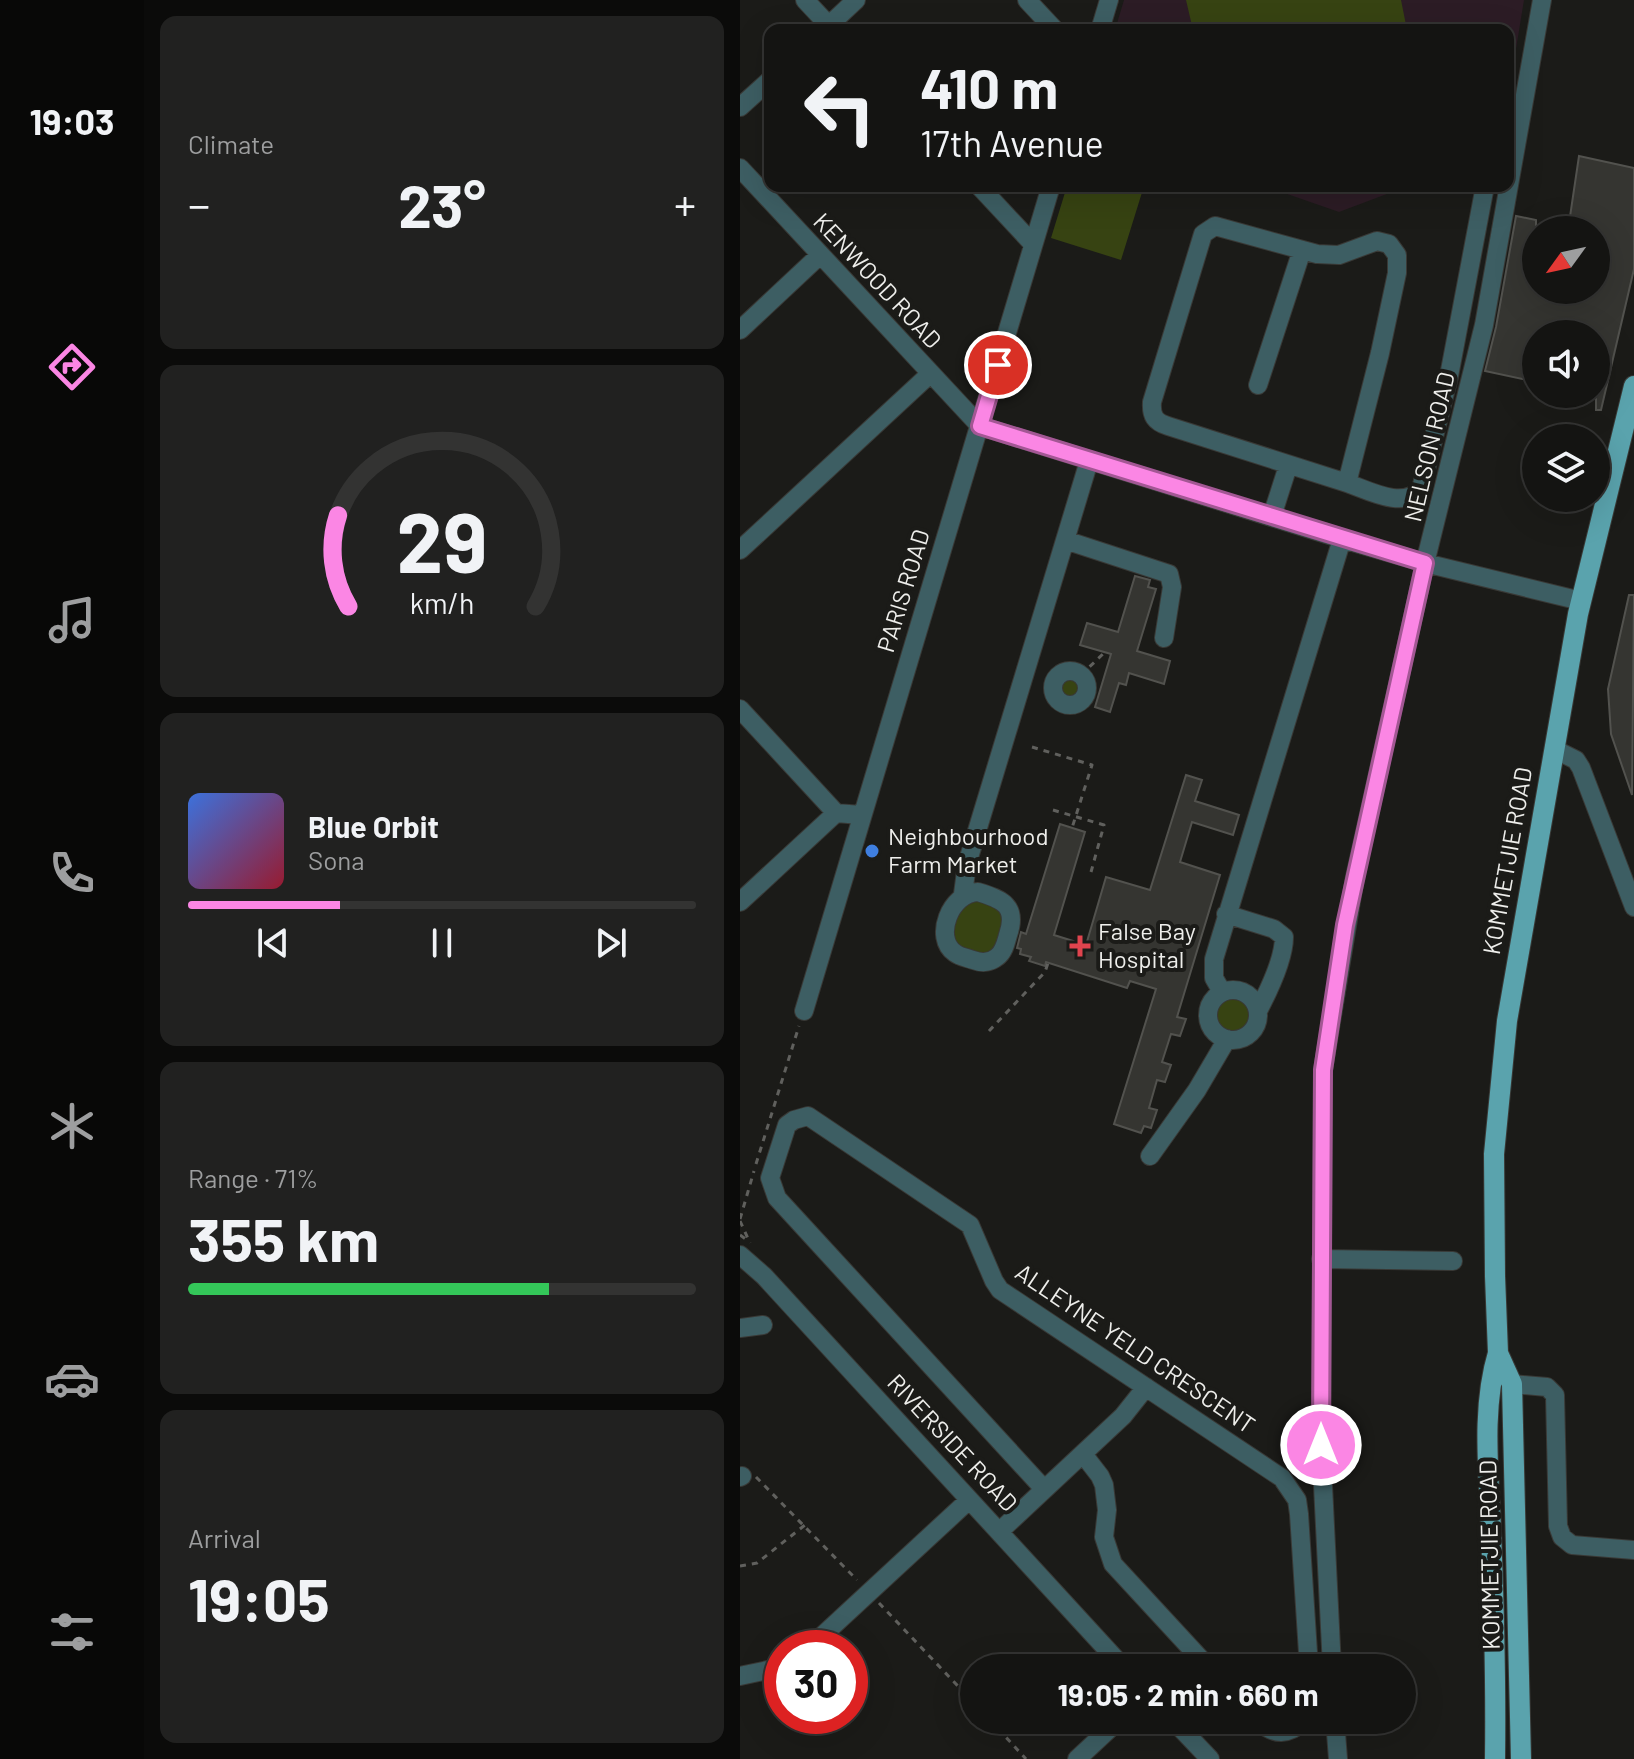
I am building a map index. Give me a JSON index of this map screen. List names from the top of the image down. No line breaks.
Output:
{"streets":{"main road":["KOMMETJIE ROAD"],"street":["KENWOOD ROAD","NELSON ROAD","PARIS ROAD","ALLEYNE YELD CRESCENT","RIVERSIDE ROAD"]},"crossings":[["KENWOOD ROAD","PARIS ROAD"]],"places":{"other":["Neighbourhood Farm Market"],"health":["False Bay Hospital"]},"north":"bottom left","page":{"tabs":"19:03","tile":["Climate",["Range · 71%","355 km"],["Arrival","19:05"]],"turn":["410 m","17th Avenue"],"heat":["−","23°","+"],"song":["Blue Orbit","Sona"],"limit":"30","trip":"19:05 · 2 min · 660 m","gauge":["29","km/h"]}}
